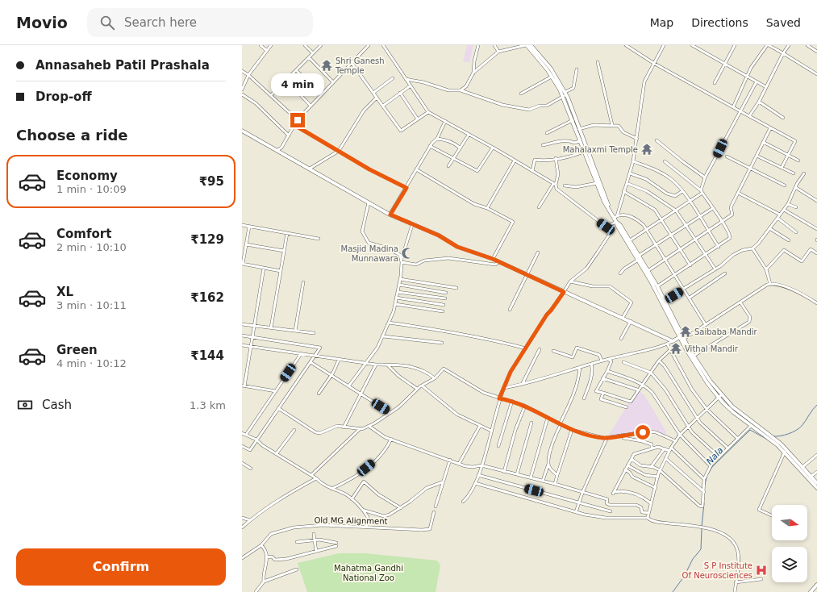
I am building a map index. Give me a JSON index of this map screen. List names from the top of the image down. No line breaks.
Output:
{"streets":{"street":["Old MG Alignment"]},"water":["Nala"],"parks":["Mahatma Gandhi National Zoo"],"places":{"temple":["Shri Ganesh Temple","Mahalaxmi Temple","Saibaba Mandir","Vithal Mandir"],"mosque":["Masjid Madina Munnawara"],"hospital":["S P Institute Of Neurosciences"]},"north":"right","page":{"header":"Movio","search":"Search here","nav":["Map","Directions","Saved"],"banner":["Annasaheb Patil Prashala","Drop-off"],"bubble":"4 min","heading":"Choose a ride","list":[{"name":"Economy","note":"1 min · 10:09","value":"₹95"},{"name":"Comfort","note":"2 min · 10:10","value":"₹129"},{"name":"XL","note":"3 min · 10:11","value":"₹162"},{"name":"Green","note":"4 min · 10:12","value":"₹144"}],"pay":["Cash","1.3 km"],"buttons":"Confirm"}}
